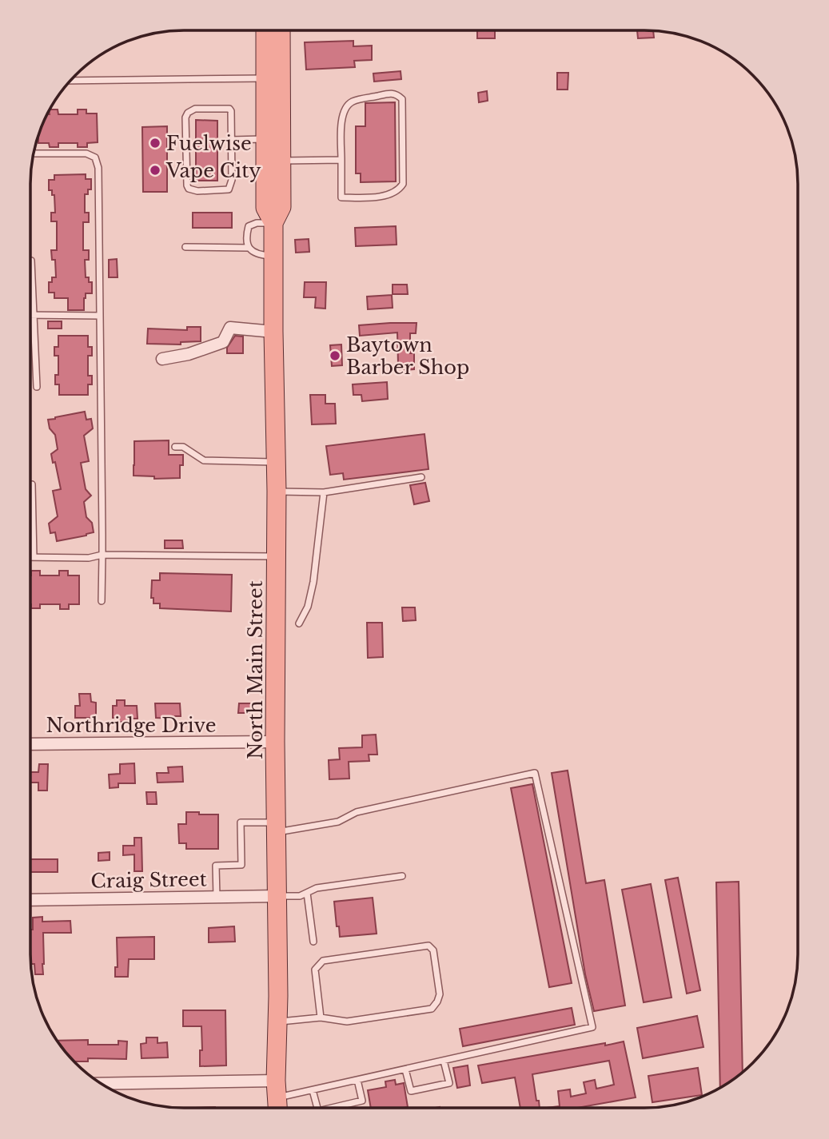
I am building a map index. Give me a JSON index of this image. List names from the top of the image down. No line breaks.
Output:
{"streets":{"main road":["North Main Street"],"street":["Northridge Drive","Craig Street"]},"crossings":[["North Main Street","Northridge Drive"],["North Main Street","Craig Street"]],"places":["Fuelwise","Vape City","Baytown Barber Shop"]}
